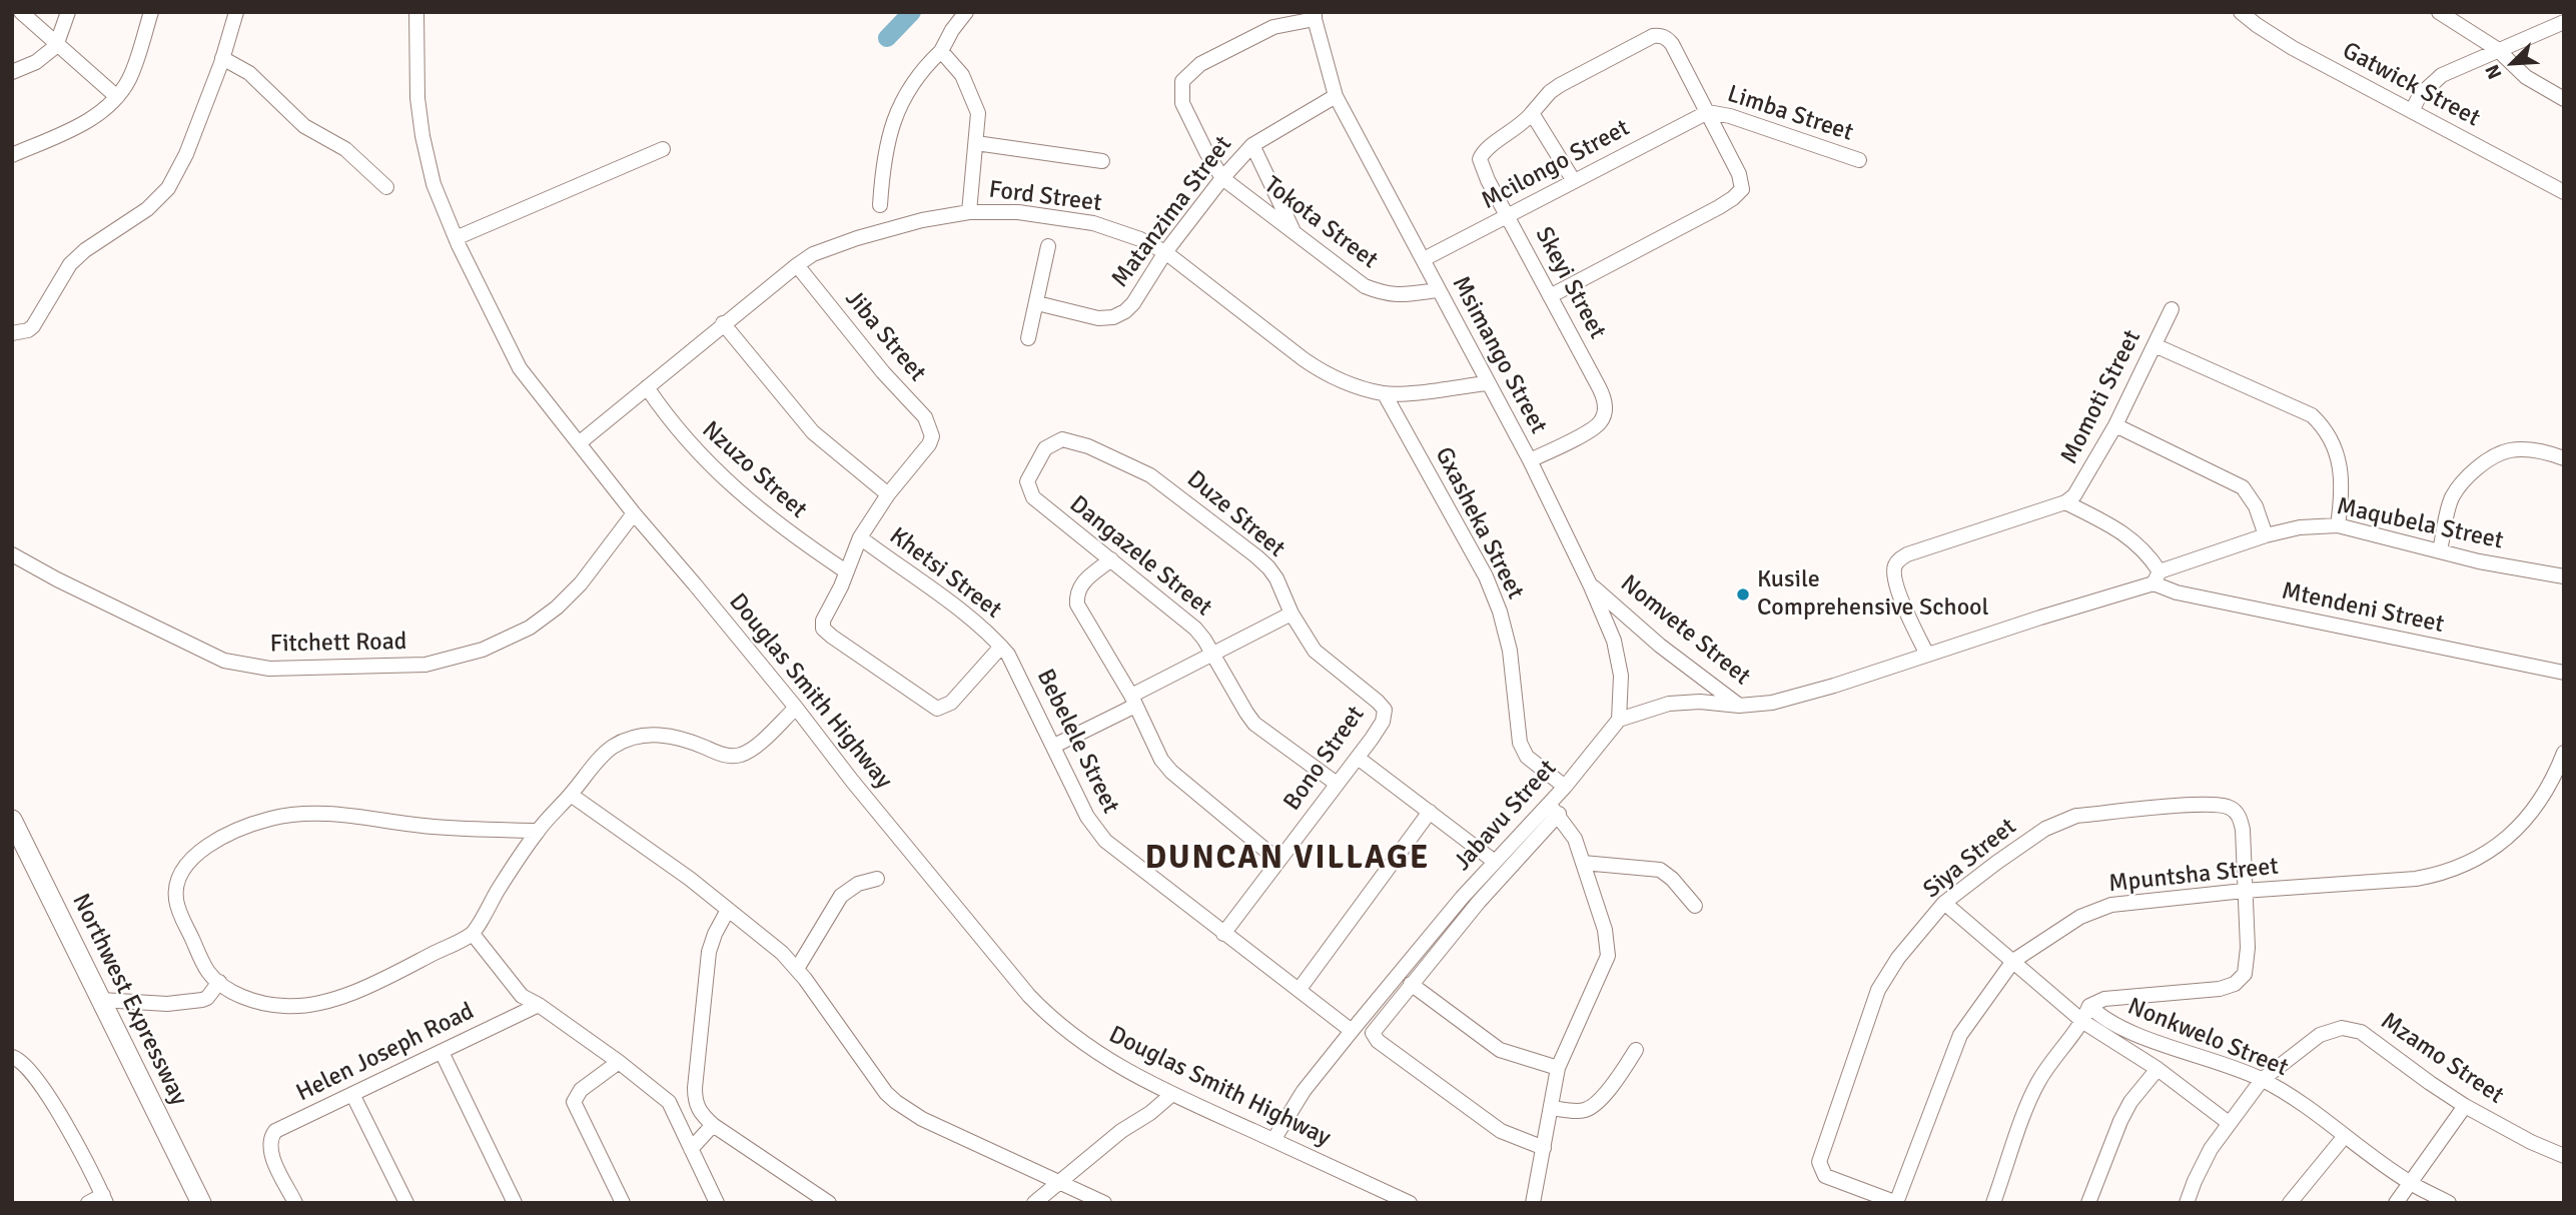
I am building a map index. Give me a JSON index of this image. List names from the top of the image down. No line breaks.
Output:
{"streets":{"main road":["Northwest Expressway"],"street":["Gatwick Street","Limba Street","Mcilongo Street","Ford Street","Matanzima Street","Tokota Street","Skeyi Street","Jiba Street","Msimango Street","Momoti Street","Nzuzo Street","Duze Street","Gxasheka Street","Maqubela Street","Dangazele Street","Khetsi Street","Mtendeni Street","Nomvete Street","Fitchett Road","Douglas Smith Highway","Bebelele Street","Bono Street","Jabavu Street","Siya Street","Mpuntsha Street","Nonkwelo Street","Helen Joseph Road","Mzamo Street"]},"crossings":[["Limba Street","Mcilongo Street"],["Limba Street","Skeyi Street"],["Mcilongo Street","Skeyi Street"],["Mcilongo Street","Msimango Street"],["Ford Street","Matanzima Street"],["Ford Street","Jiba Street"],["Ford Street","Msimango Street"],["Ford Street","Nzuzo Street"],["Ford Street","Gxasheka Street"],["Ford Street","Douglas Smith Highway"],["Matanzima Street","Tokota Street"],["Matanzima Street","Msimango Street"],["Tokota Street","Msimango Street"],["Skeyi Street","Msimango Street"],["Msimango Street","Nomvete Street"],["Msimango Street","Jabavu Street"],["Momoti Street","Maqubela Street"],["Momoti Street","Mtendeni Street"],["Momoti Street","Nomvete Street"],["Duze Street","Dangazele Street"],["Duze Street","Bono Street"],["Gxasheka Street","Jabavu Street"],["Maqubela Street","Mtendeni Street"],["Maqubela Street","Nomvete Street"],["Dangazele Street","Bono Street"],["Khetsi Street","Bebelele Street"],["Mtendeni Street","Nomvete Street"],["Fitchett Road","Douglas Smith Highway"],["Douglas Smith Highway","Jabavu Street"],["Bebelele Street","Bono Street"],["Bebelele Street","Jabavu Street"],["Siya Street","Mpuntsha Street"],["Nonkwelo Street","Mzamo Street"]],"districts":["DUNCAN VILLAGE"],"places":["Kusile Comprehensive School"],"north":"bottom left"}
